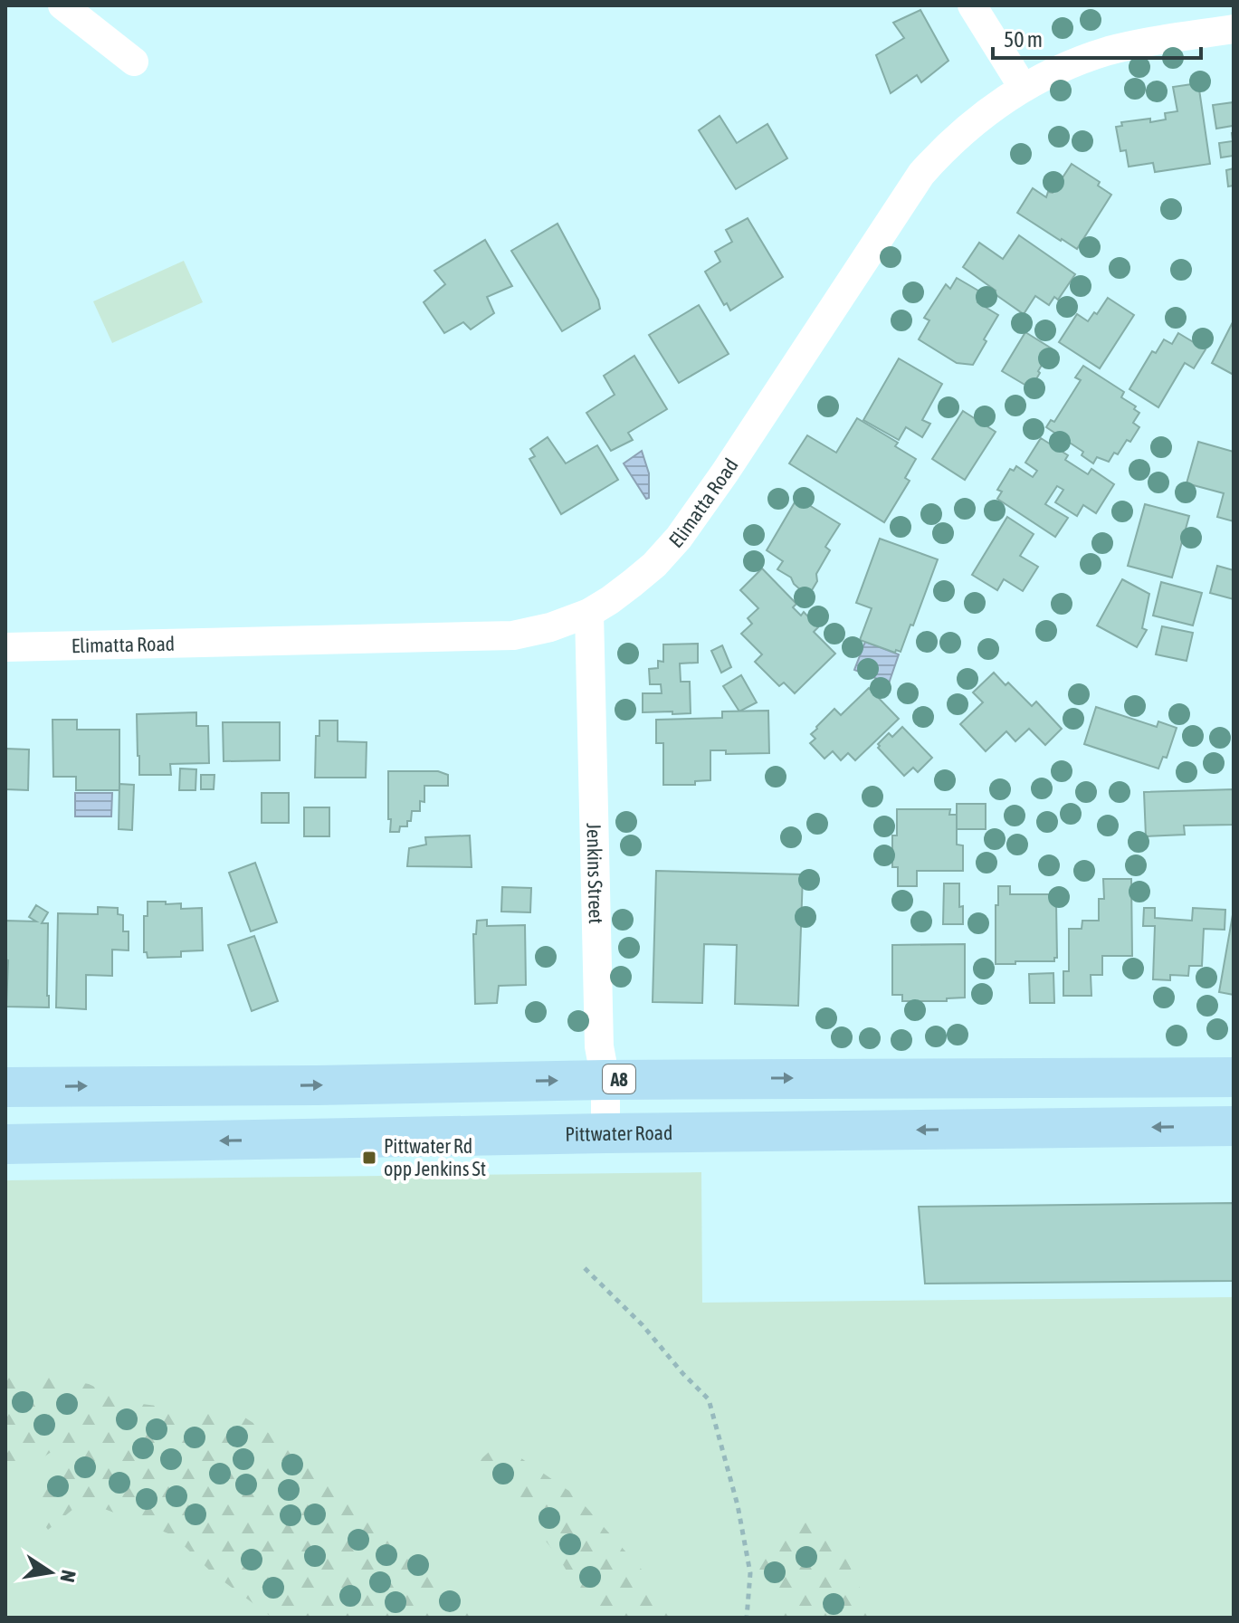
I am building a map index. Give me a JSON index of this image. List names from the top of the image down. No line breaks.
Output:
{"streets":{"highway":["A8","Pittwater Road"],"street":["Elimatta Road","Jenkins Street"]},"crossings":[["Elimatta Road","Jenkins Street"],["Jenkins Street","A8"],["Jenkins Street","Pittwater Road"]],"places":{"transit":["Pittwater Rd opp Jenkins St"]},"scale_bar":"50 m","north":"right"}
